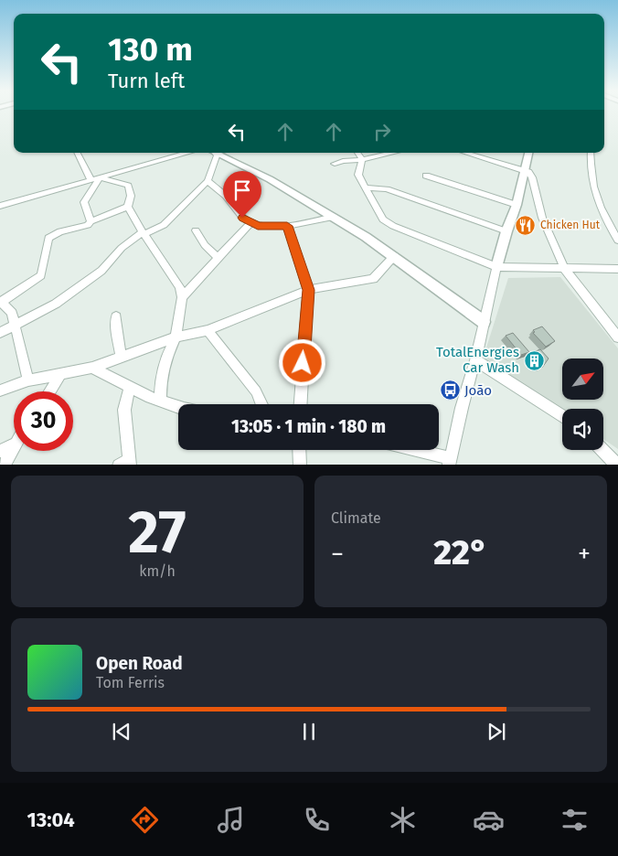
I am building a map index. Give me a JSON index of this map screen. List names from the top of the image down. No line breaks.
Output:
{"places":{"restaurant":["Chicken Hut"],"building":["TotalEnergies Car Wash"],"bus stop":["João"]},"north":"top right","page":{"turn":["130 m","Turn left"],"limit":"30","trip":"13:05 · 1 min · 180 m","tile":[["27","km/h"],"Climate"],"heat":["−","22°","+"],"song":["Open Road","Tom Ferris"],"tabs":"13:04"}}
